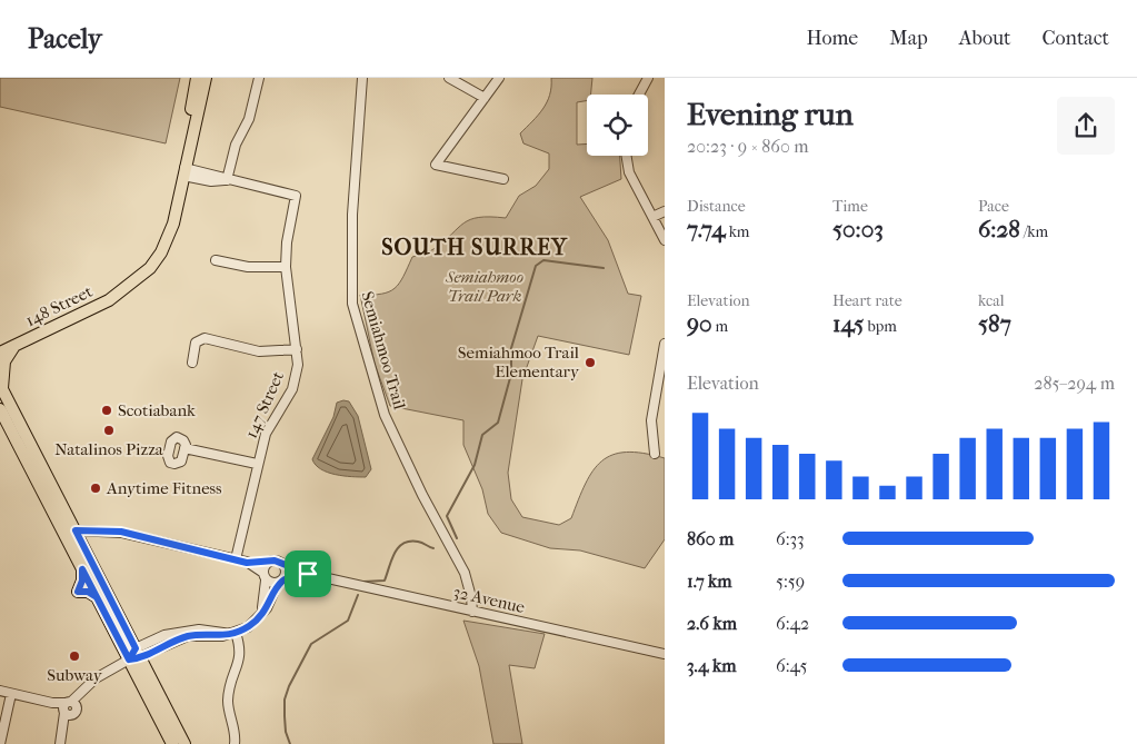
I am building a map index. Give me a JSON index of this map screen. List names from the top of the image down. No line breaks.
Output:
{"streets":{"main road":["148 Street"],"street":["Semiahmoo Trail","147 Street","32 Avenue"]},"crossings":[["Semiahmoo Trail","32 Avenue"]],"districts":["SOUTH SURREY"],"parks":["Semiahmoo Trail Park"],"places":["Semiahmoo Trail Elementary","Scotiabank","Natalinos Pizza","Anytime Fitness","Subway"],"page":{"header":"Pacely","nav":["Home","Map","About","Contact"],"heading":["Evening run","20:23 · 9 × 860 m"],"stats":[["Distance","7.74 km"],["Time","50:03"],["Pace","6:28 /km"],["Elevation","90 m"],["Heart rate","145 bpm"],["kcal","587"]],"chart":["Elevation","285–294 m"],"list":[{"name":"860 m","note":"6:33"},{"name":"1.7 km","note":"5:59"},{"name":"2.6 km","note":"6:42"},{"name":"3.4 km","note":"6:45"}]}}
